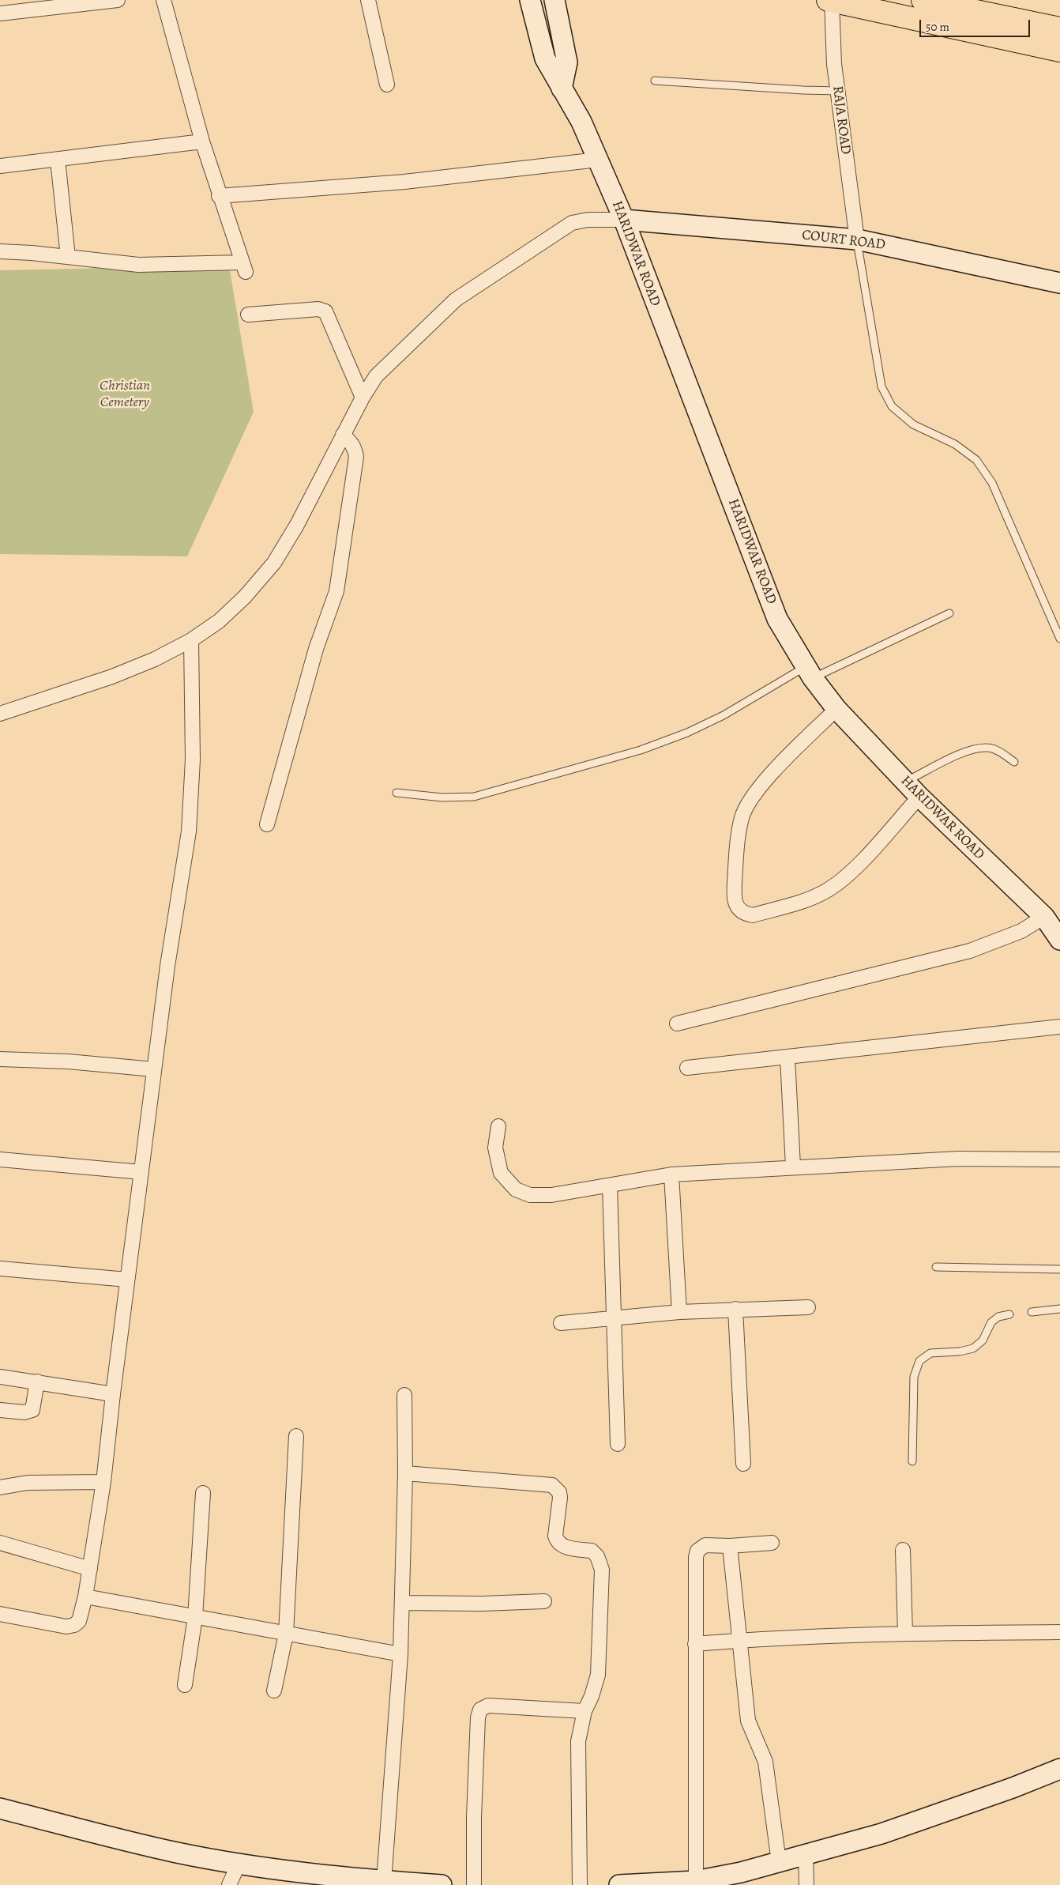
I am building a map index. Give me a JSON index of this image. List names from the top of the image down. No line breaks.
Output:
{"streets":{"street":["RAJA ROAD","COURT ROAD","HARIDWAR ROAD"]},"crossings":[["RAJA ROAD","COURT ROAD"],["COURT ROAD","HARIDWAR ROAD"]],"parks":["Christian Cemetery"],"scale_bar":"50 m"}
